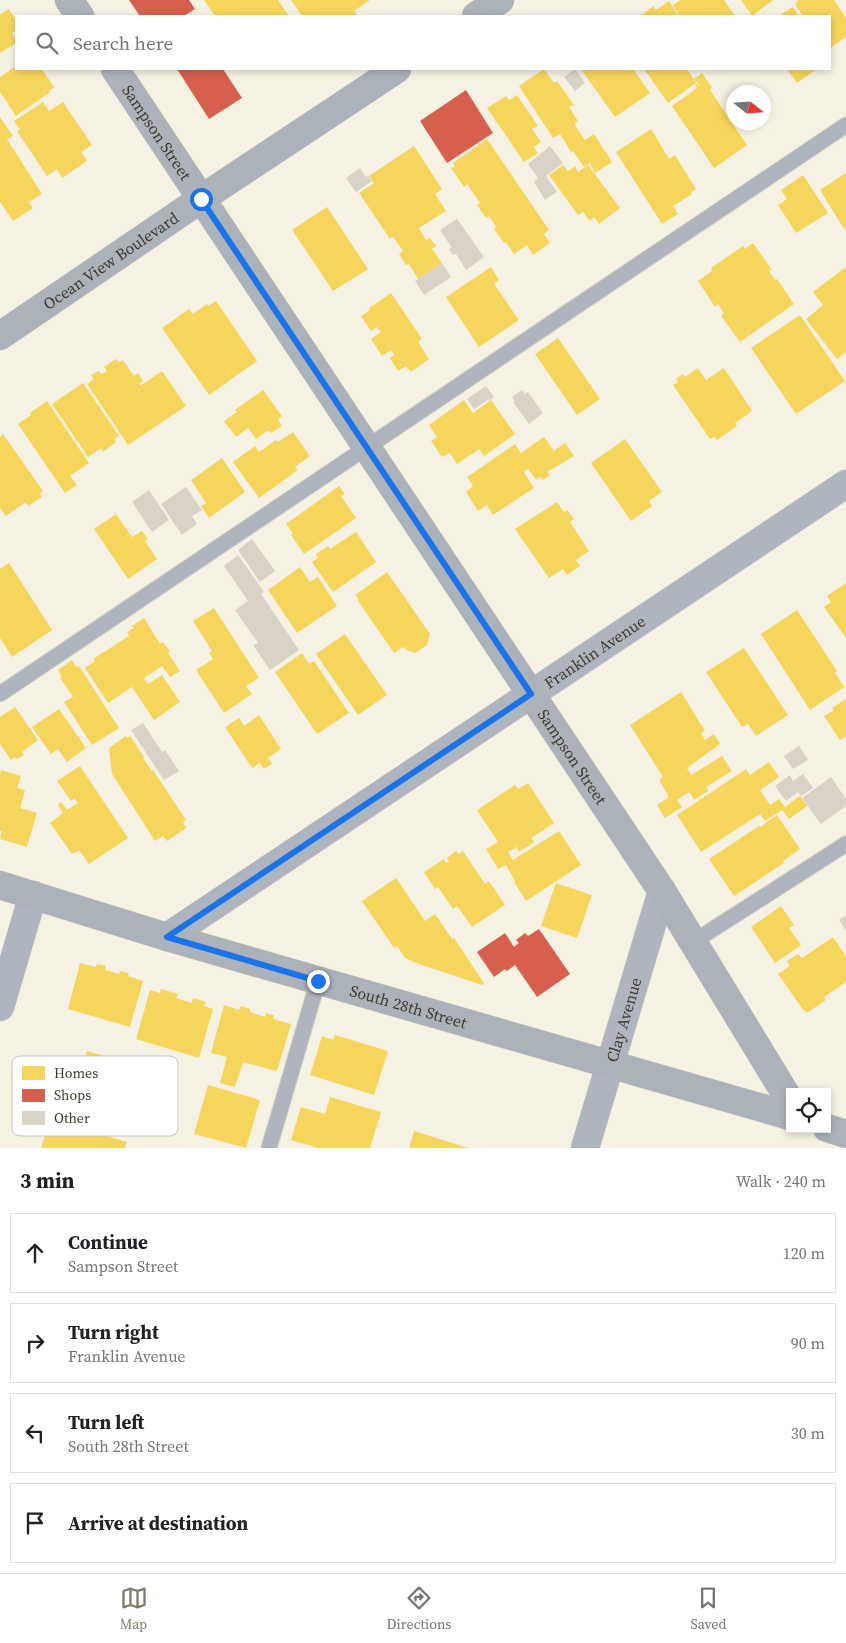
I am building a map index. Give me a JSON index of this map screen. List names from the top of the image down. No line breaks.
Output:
{"streets":{"street":["Sampson Street","Ocean View Boulevard","Franklin Avenue","South 28th Street","Clay Avenue"]},"crossings":[["Sampson Street","Ocean View Boulevard"],["Sampson Street","Franklin Avenue"],["Sampson Street","Clay Avenue"],["Franklin Avenue","South 28th Street"],["South 28th Street","Clay Avenue"]],"legend":["Homes","Shops","Other"],"north":"right","page":{"search":"Search here","heading":["3 min","Walk · 240 m"],"list":[["Continue","Sampson Street","120 m"],["Turn right","Franklin Avenue","90 m"],["Turn left","South 28th Street","30 m"],"Arrive at destination"],"nav":["Map","Directions","Saved"]}}
